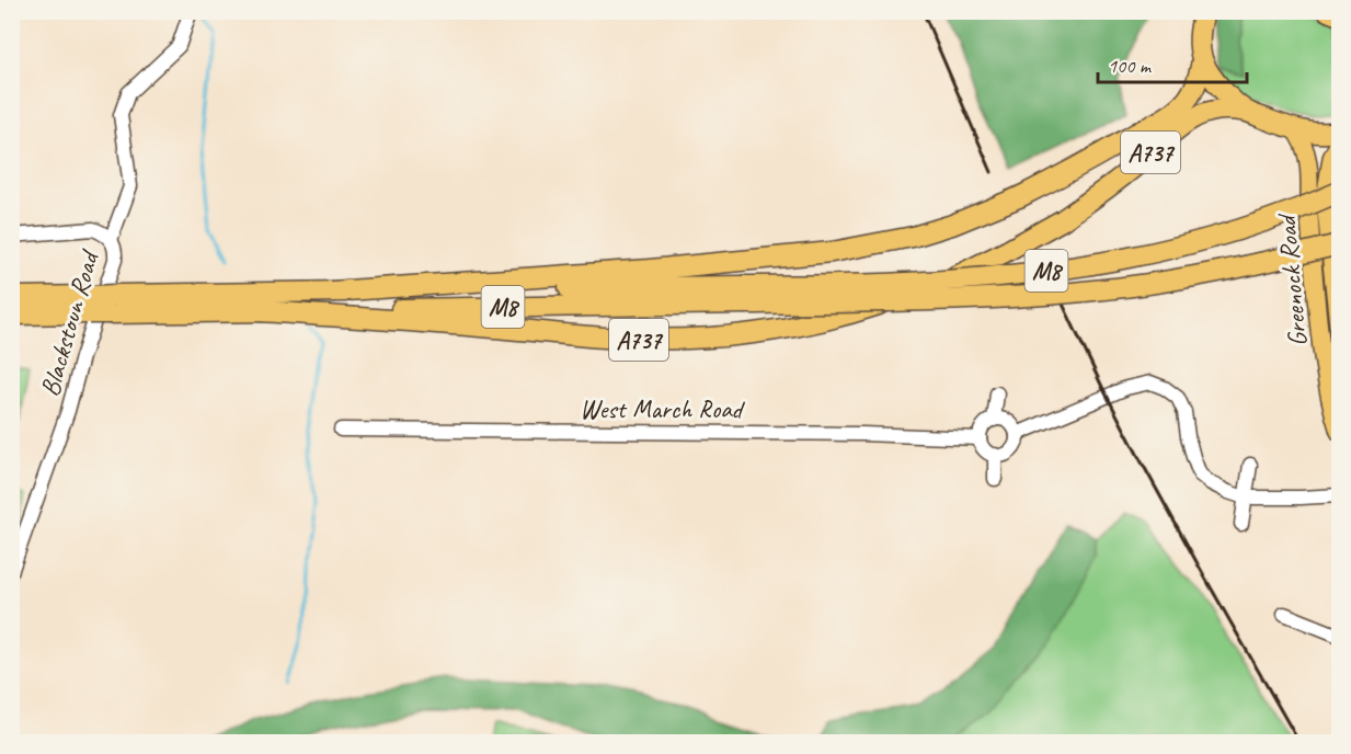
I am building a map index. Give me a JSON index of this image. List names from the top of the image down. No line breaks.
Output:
{"streets":{"highway":["A737","M8"],"main road":["Greenock Road"],"street":["Blackstoun Road","West March Road"]},"crossings":[["A737","M8"]],"scale_bar":"100 m"}
